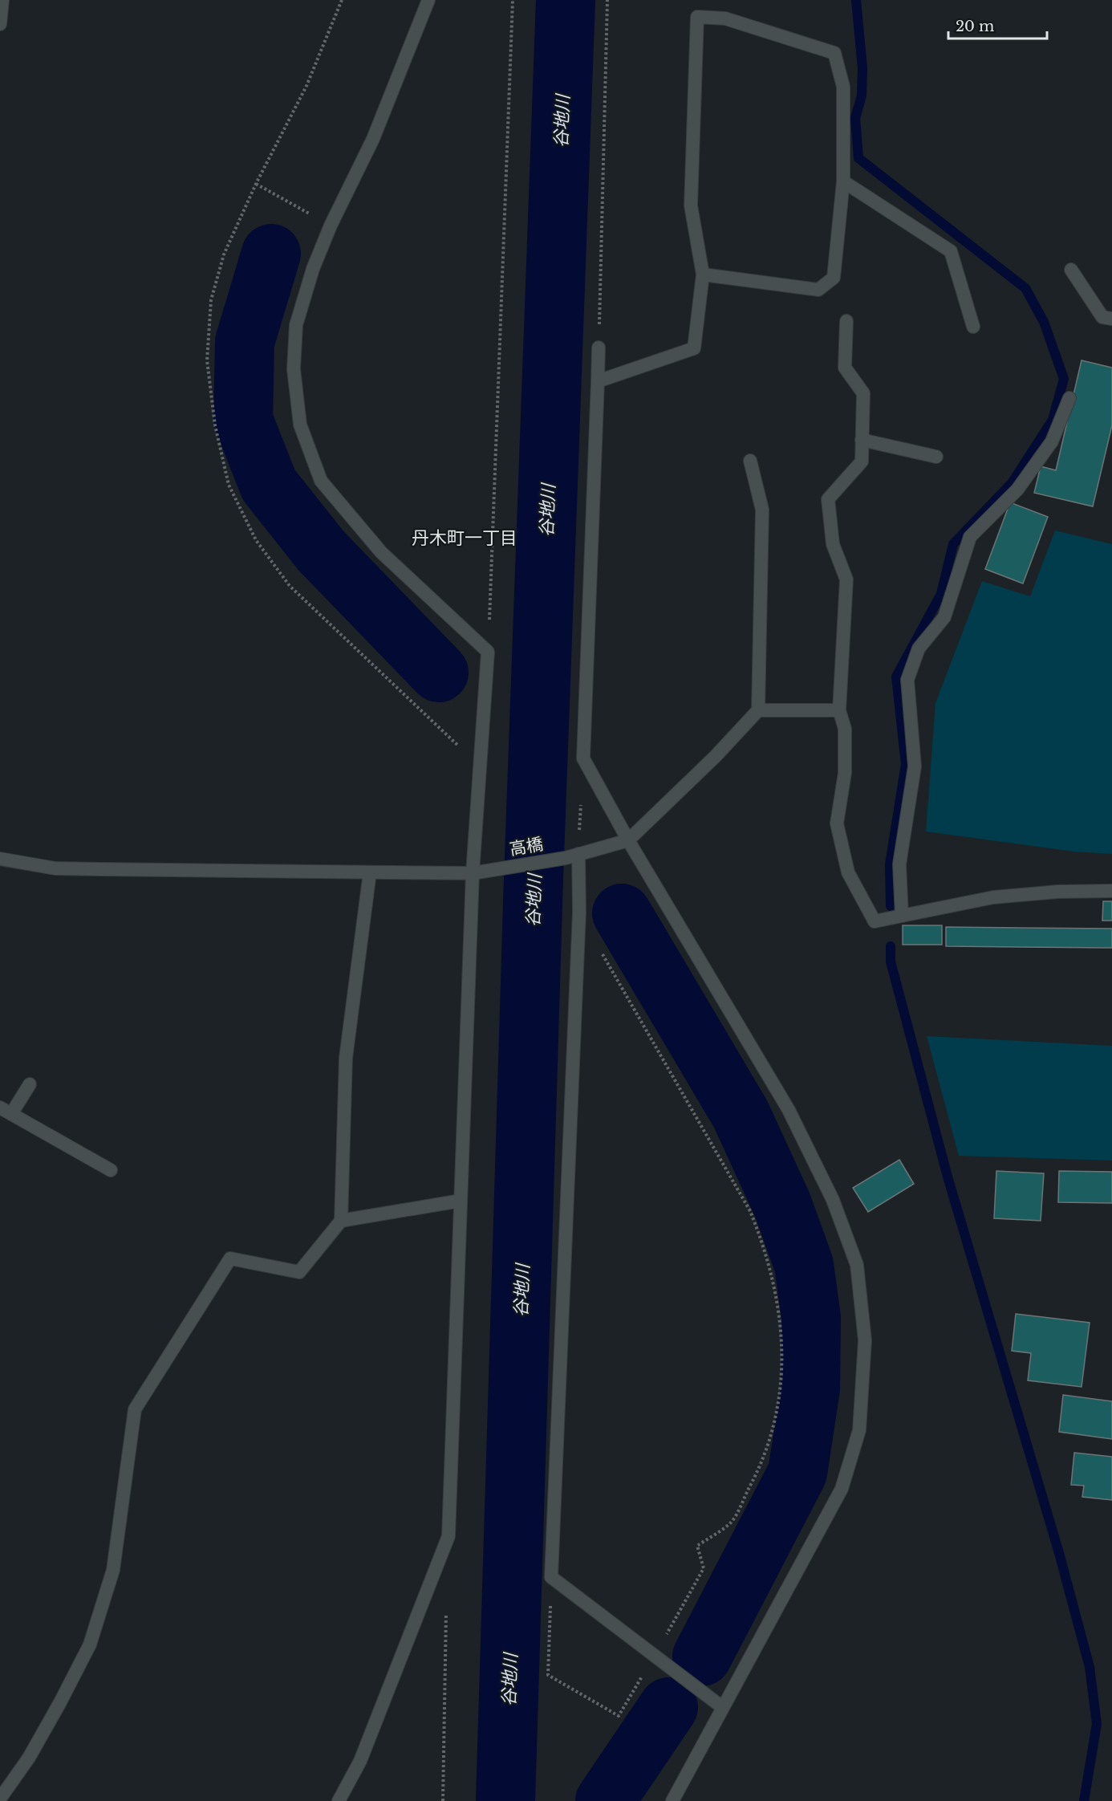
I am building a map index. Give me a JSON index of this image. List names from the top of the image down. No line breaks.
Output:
{"streets":{"street":["高橋"]},"districts":["丹木町一丁目"],"water":["谷地川"],"scale_bar":"20 m"}
